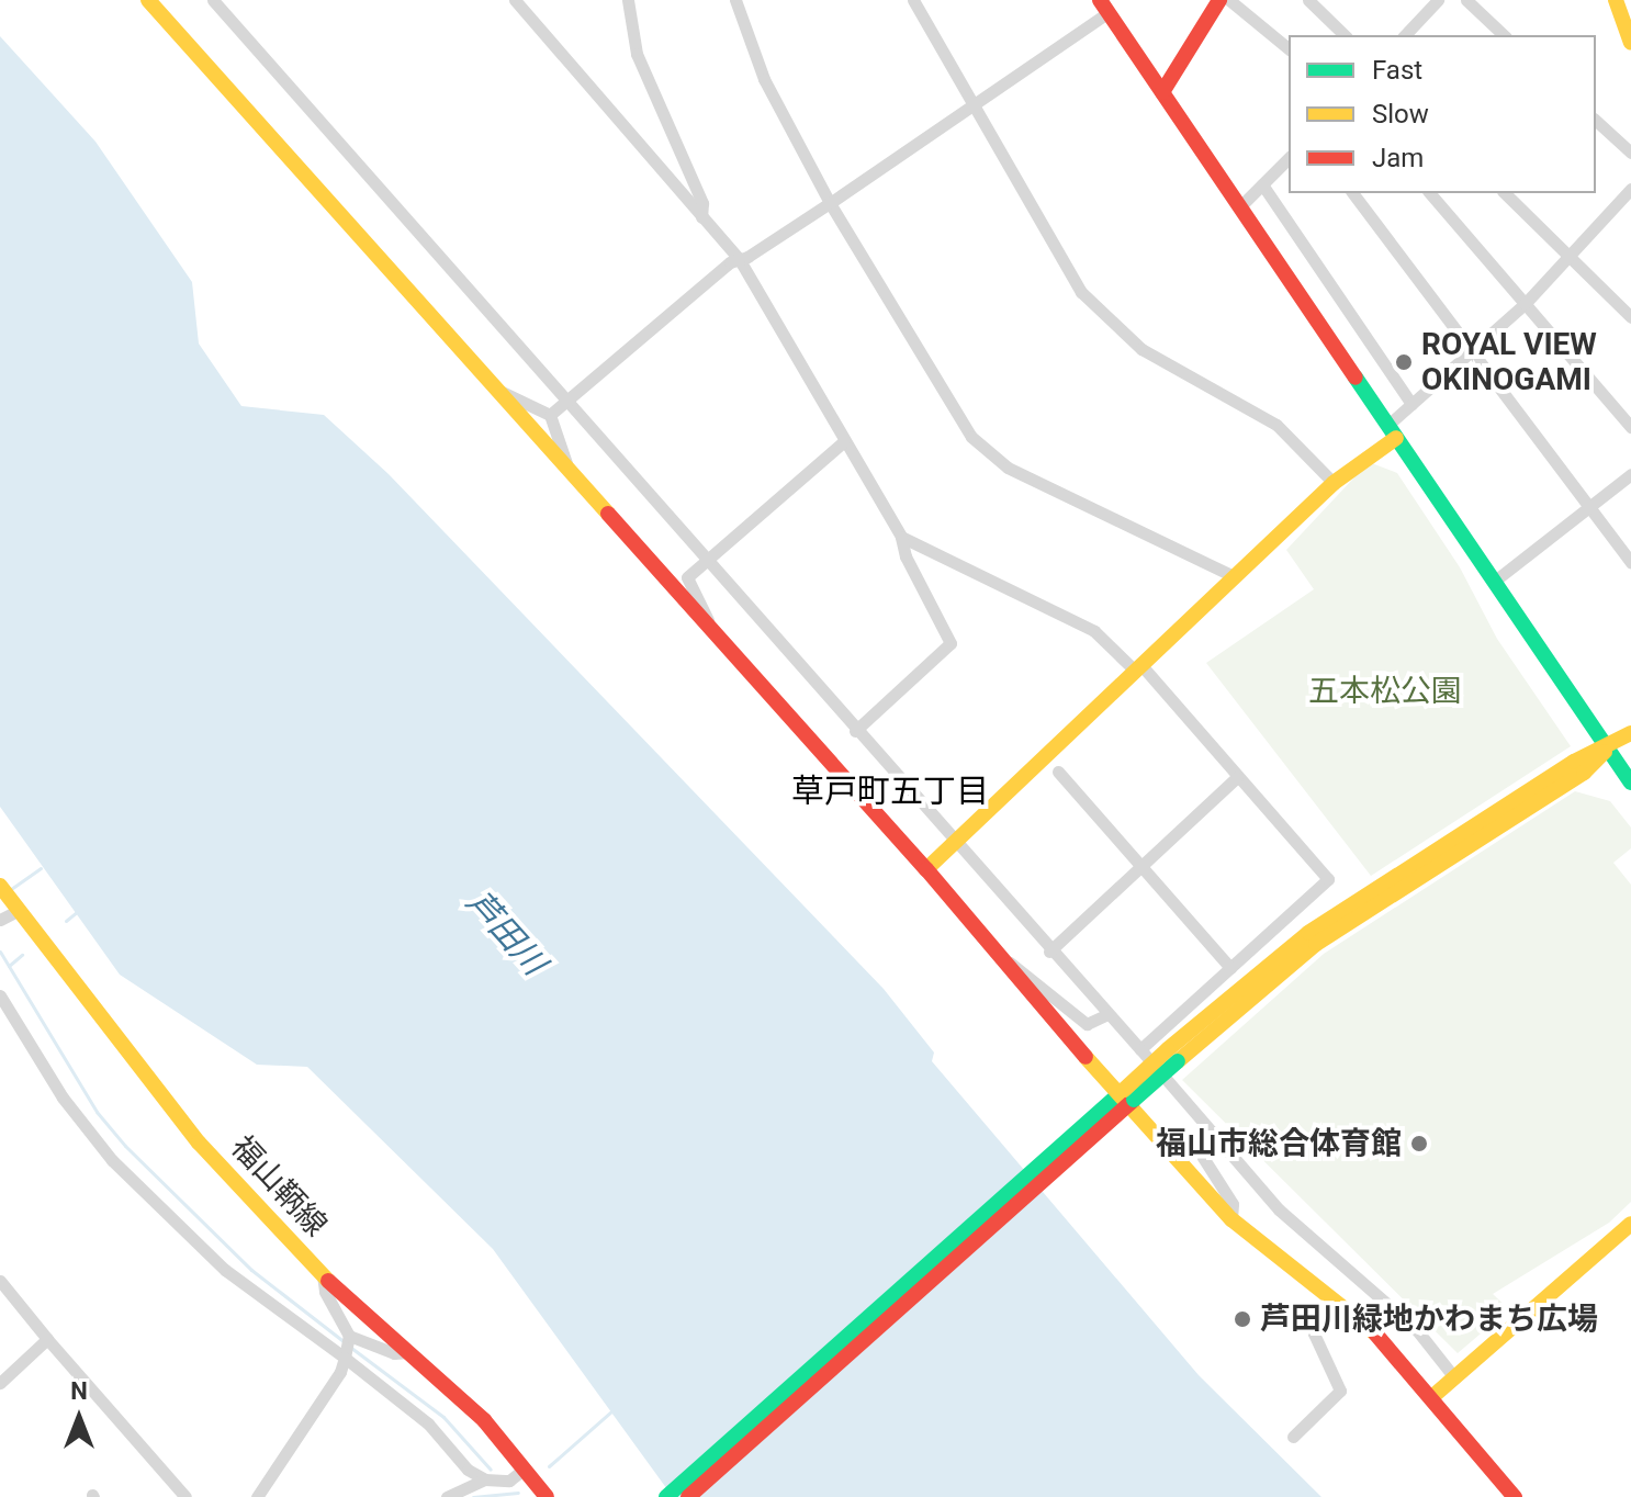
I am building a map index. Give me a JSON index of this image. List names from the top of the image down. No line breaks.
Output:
{"streets":{"street":["福山鞆線"]},"districts":["草戸町五丁目"],"water":["芦田川"],"parks":["五本松公園"],"places":["ROYAL VIEW OKINOGAMI","福山市総合体育館","芦田川緑地かわまち広場"],"legend":["Fast","Slow","Jam"],"north":"top"}
